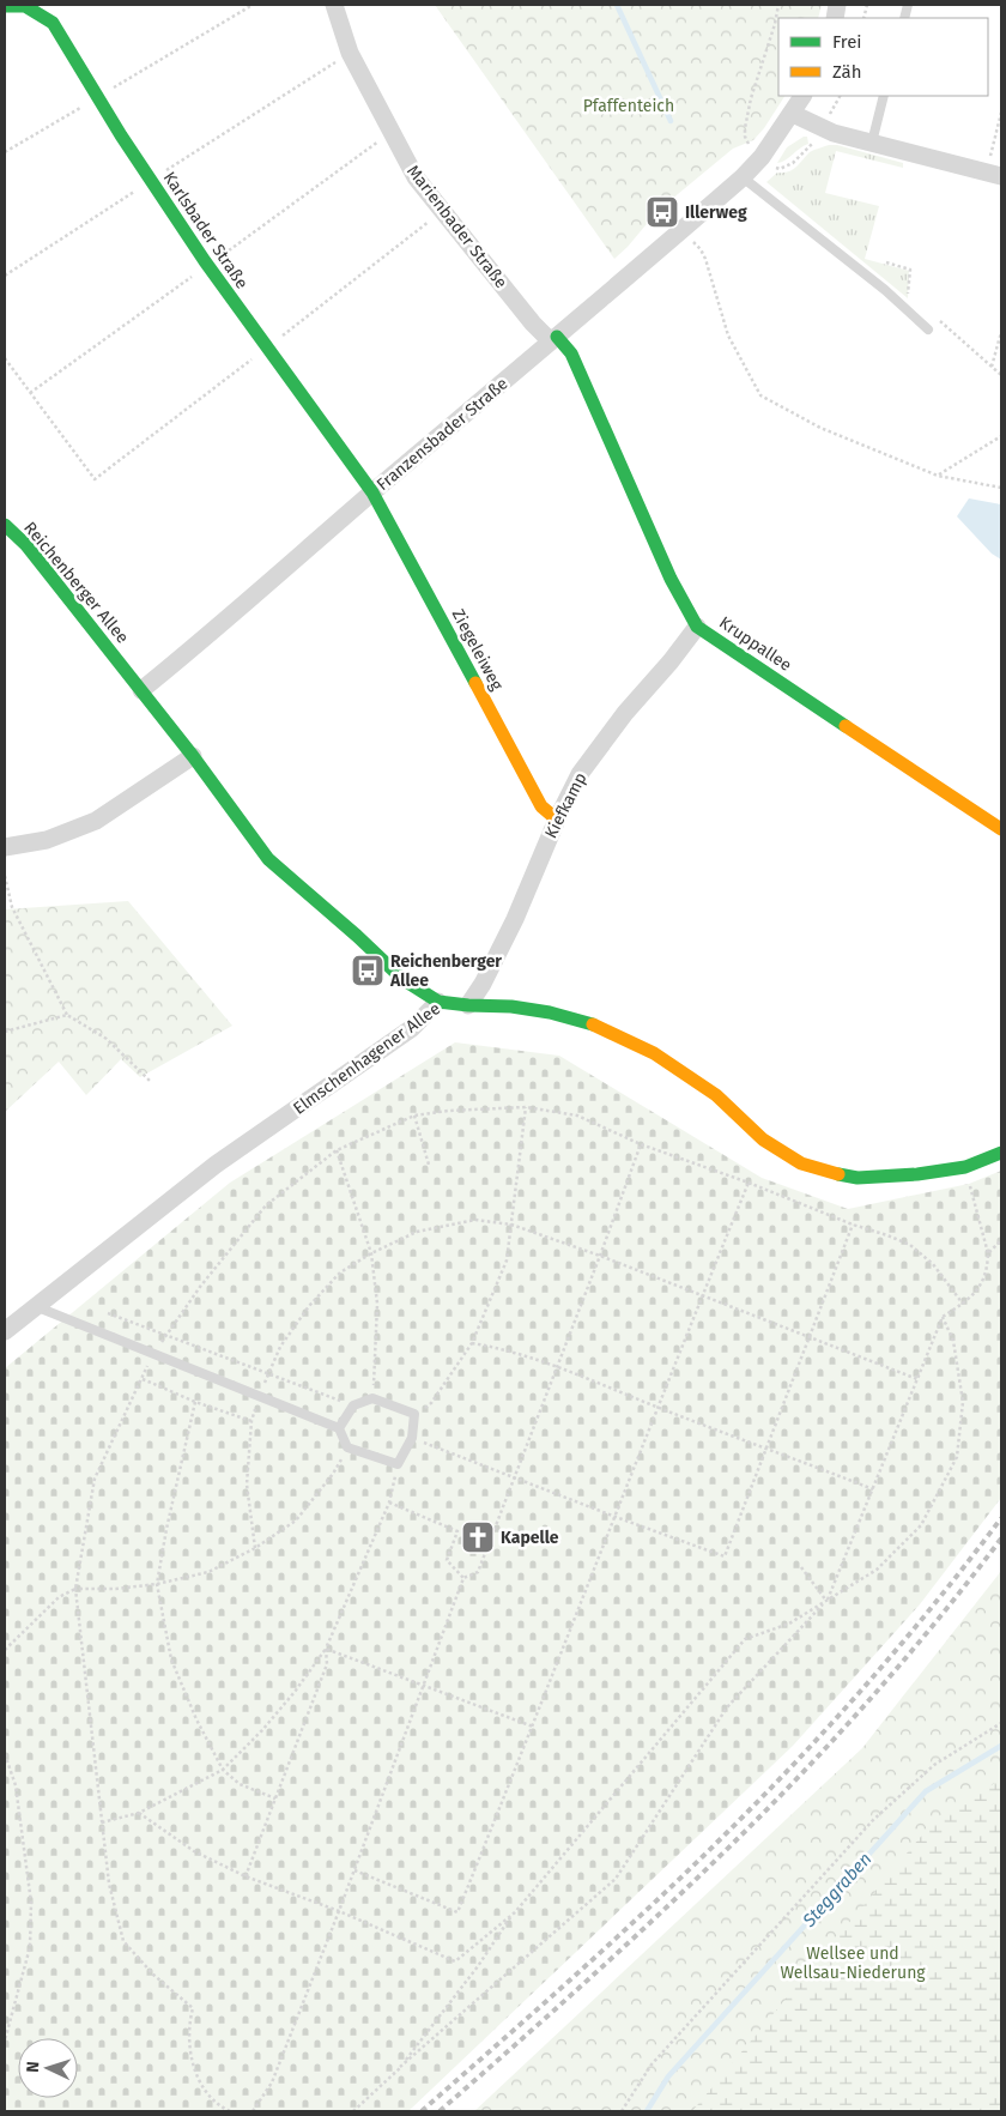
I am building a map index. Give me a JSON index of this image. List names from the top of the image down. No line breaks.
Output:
{"streets":{"street":["Marienbader Straße","Karlsbader Straße","Franzensbader Straße","Reichenberger Allee","Kruppallee","Ziegeleiweg","Kiefkamp","Elmschenhagener Allee"]},"crossings":[["Marienbader Straße","Franzensbader Straße"],["Marienbader Straße","Kruppallee"],["Karlsbader Straße","Franzensbader Straße"],["Karlsbader Straße","Ziegeleiweg"],["Franzensbader Straße","Reichenberger Allee"],["Franzensbader Straße","Kruppallee"],["Franzensbader Straße","Ziegeleiweg"],["Reichenberger Allee","Elmschenhagener Allee"],["Kruppallee","Kiefkamp"],["Ziegeleiweg","Kiefkamp"],["Kiefkamp","Elmschenhagener Allee"]],"water":["Steggraben"],"parks":["Pfaffenteich","Wellsee und Wellsau-Niederung"],"places":{"bus stop":["Illerweg","Reichenberger Allee"],"church":["Kapelle"]},"legend":["Frei","Zäh"],"north":"left"}
